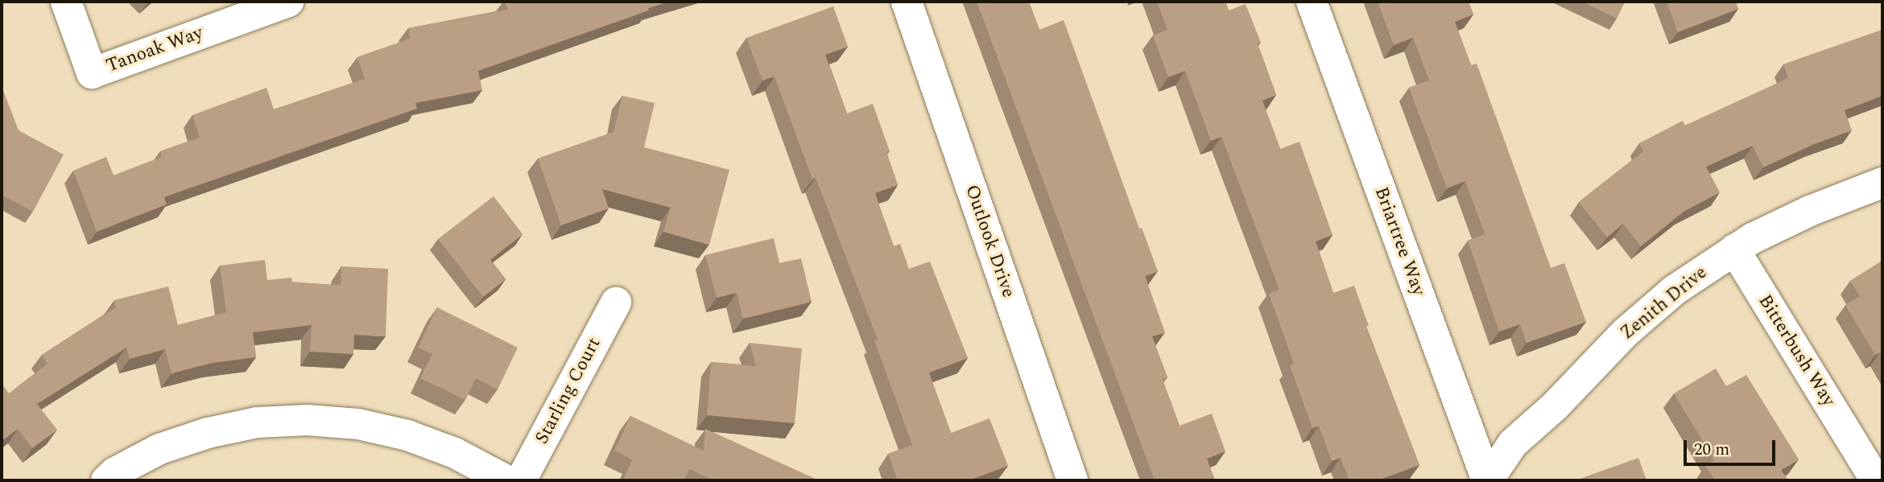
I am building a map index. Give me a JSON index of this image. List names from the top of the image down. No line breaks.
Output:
{"streets":{"street":["Tanoak Way","Outlook Drive","Briartree Way","Zenith Drive","Bitterbush Way","Starling Court"]},"crossings":[["Briartree Way","Zenith Drive"],["Zenith Drive","Bitterbush Way"]],"scale_bar":"20 m"}
